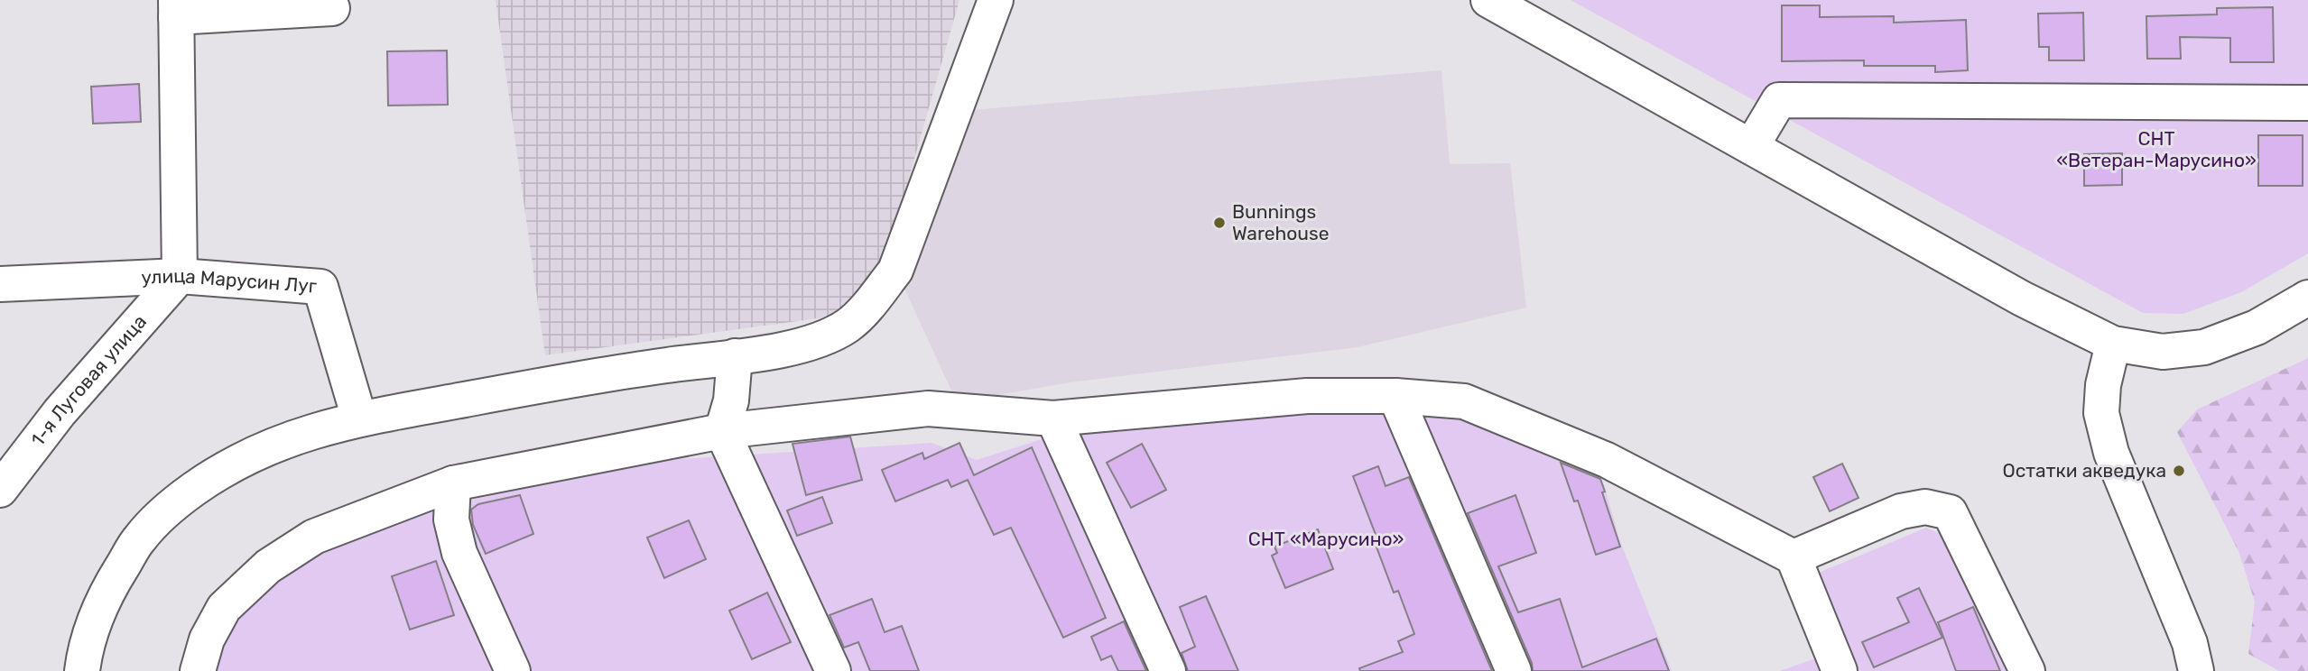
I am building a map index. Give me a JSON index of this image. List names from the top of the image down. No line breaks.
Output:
{"streets":{"street":["улица Марусин Луг","1-я Луговая улица"]},"crossings":[["улица Марусин Луг","1-я Луговая улица"]],"parks":["СНТ «Ветеран-Марусино»","СНТ «Марусино»"],"places":["Bunnings Warehouse","Остатки акведука"]}
